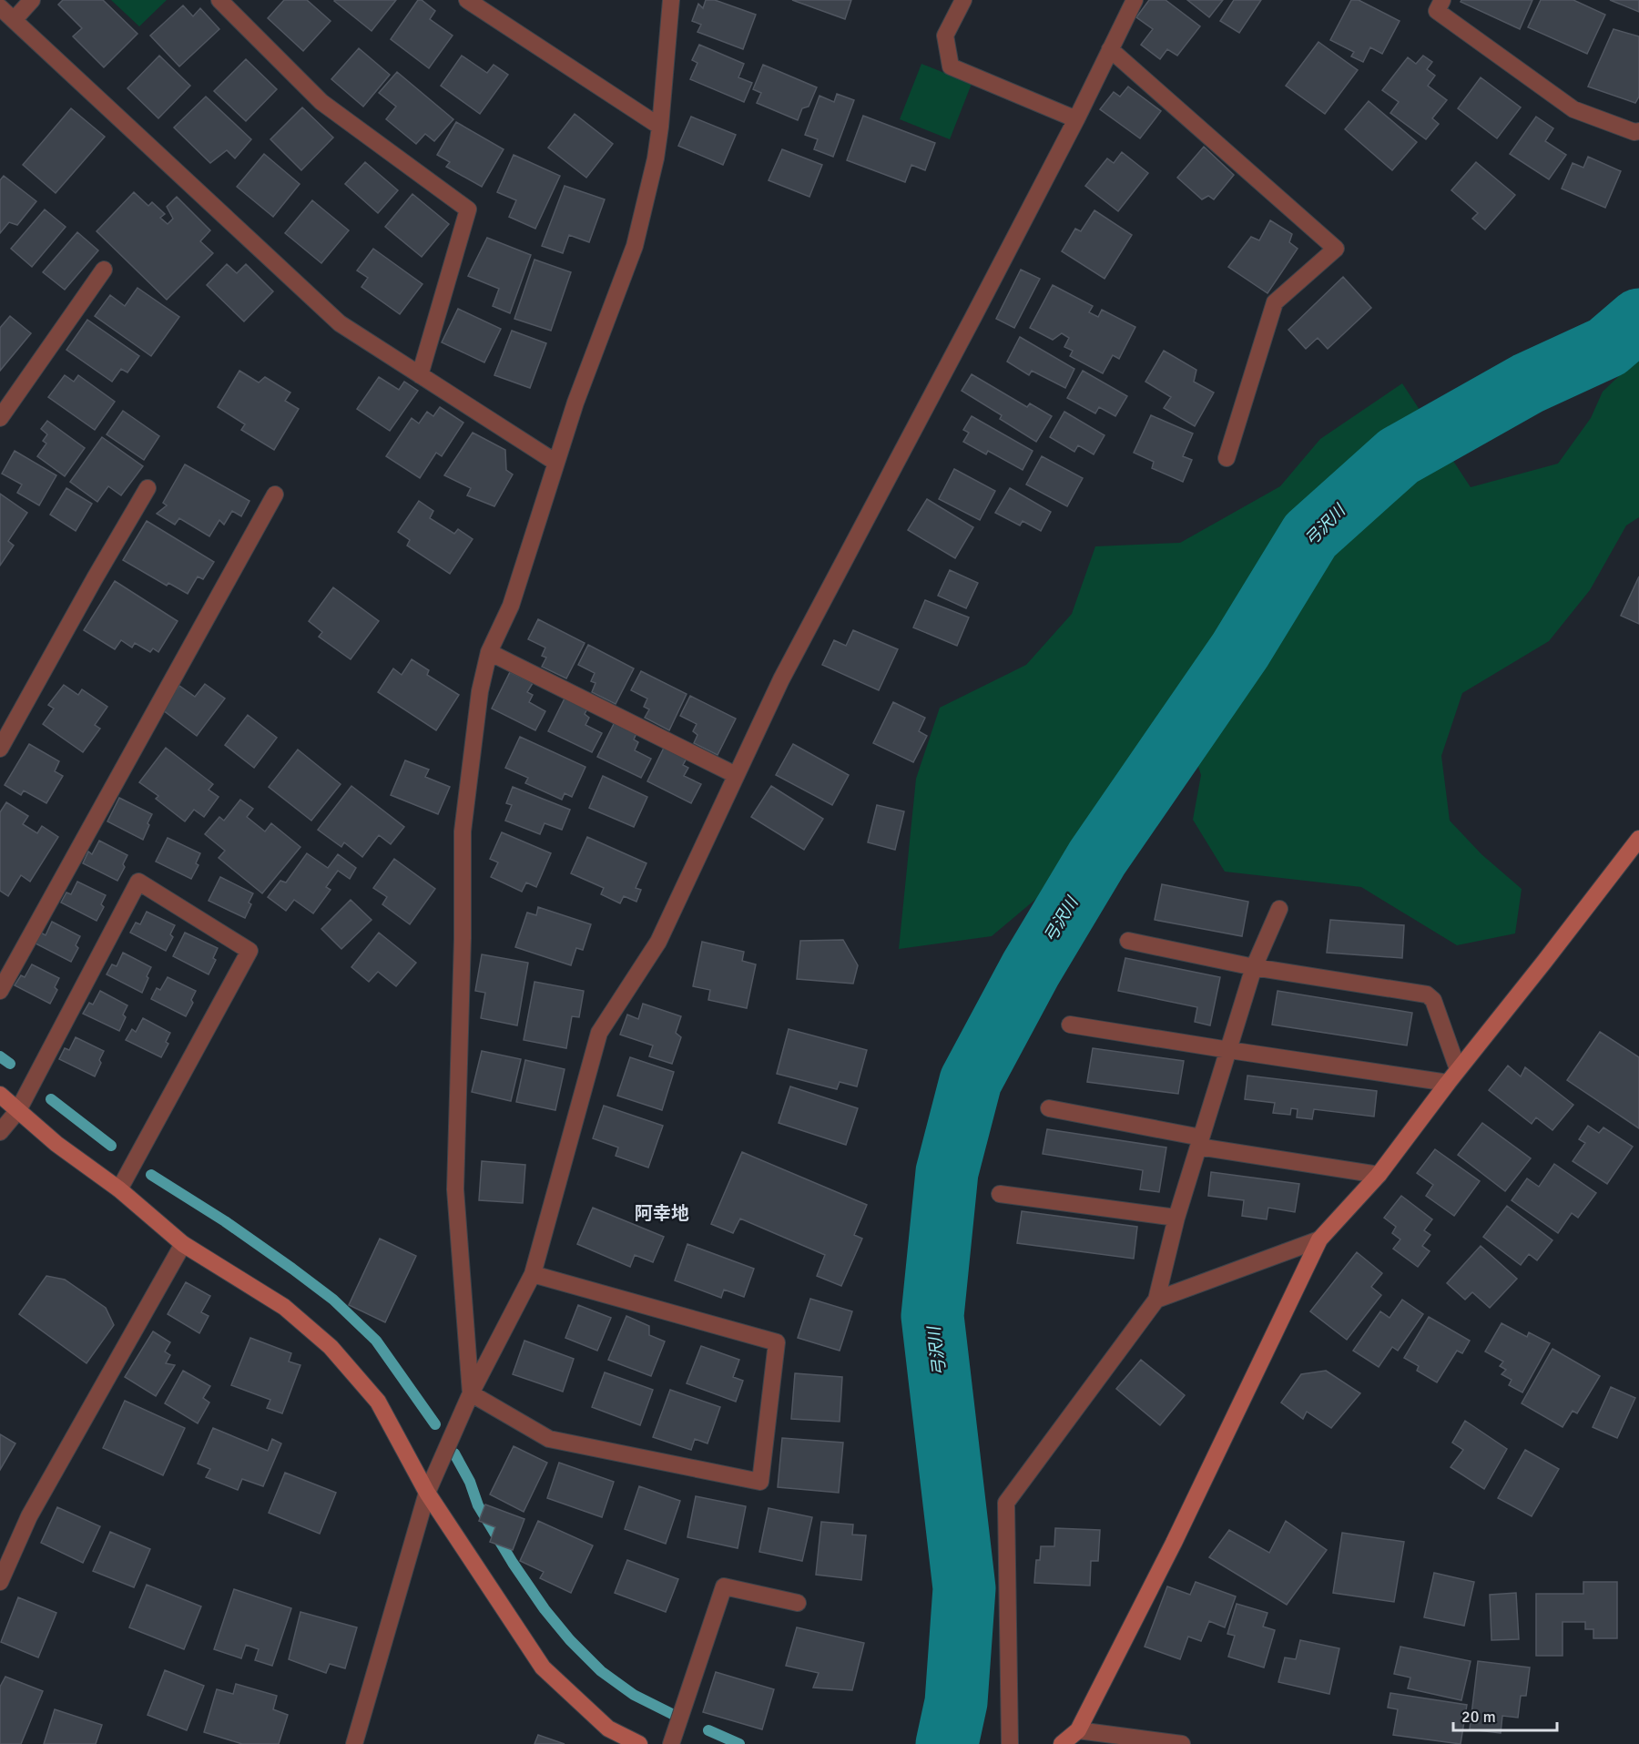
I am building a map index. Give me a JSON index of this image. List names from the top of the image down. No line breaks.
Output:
{"districts":["阿幸地"],"water":["弓沢川"],"scale_bar":"20 m"}
